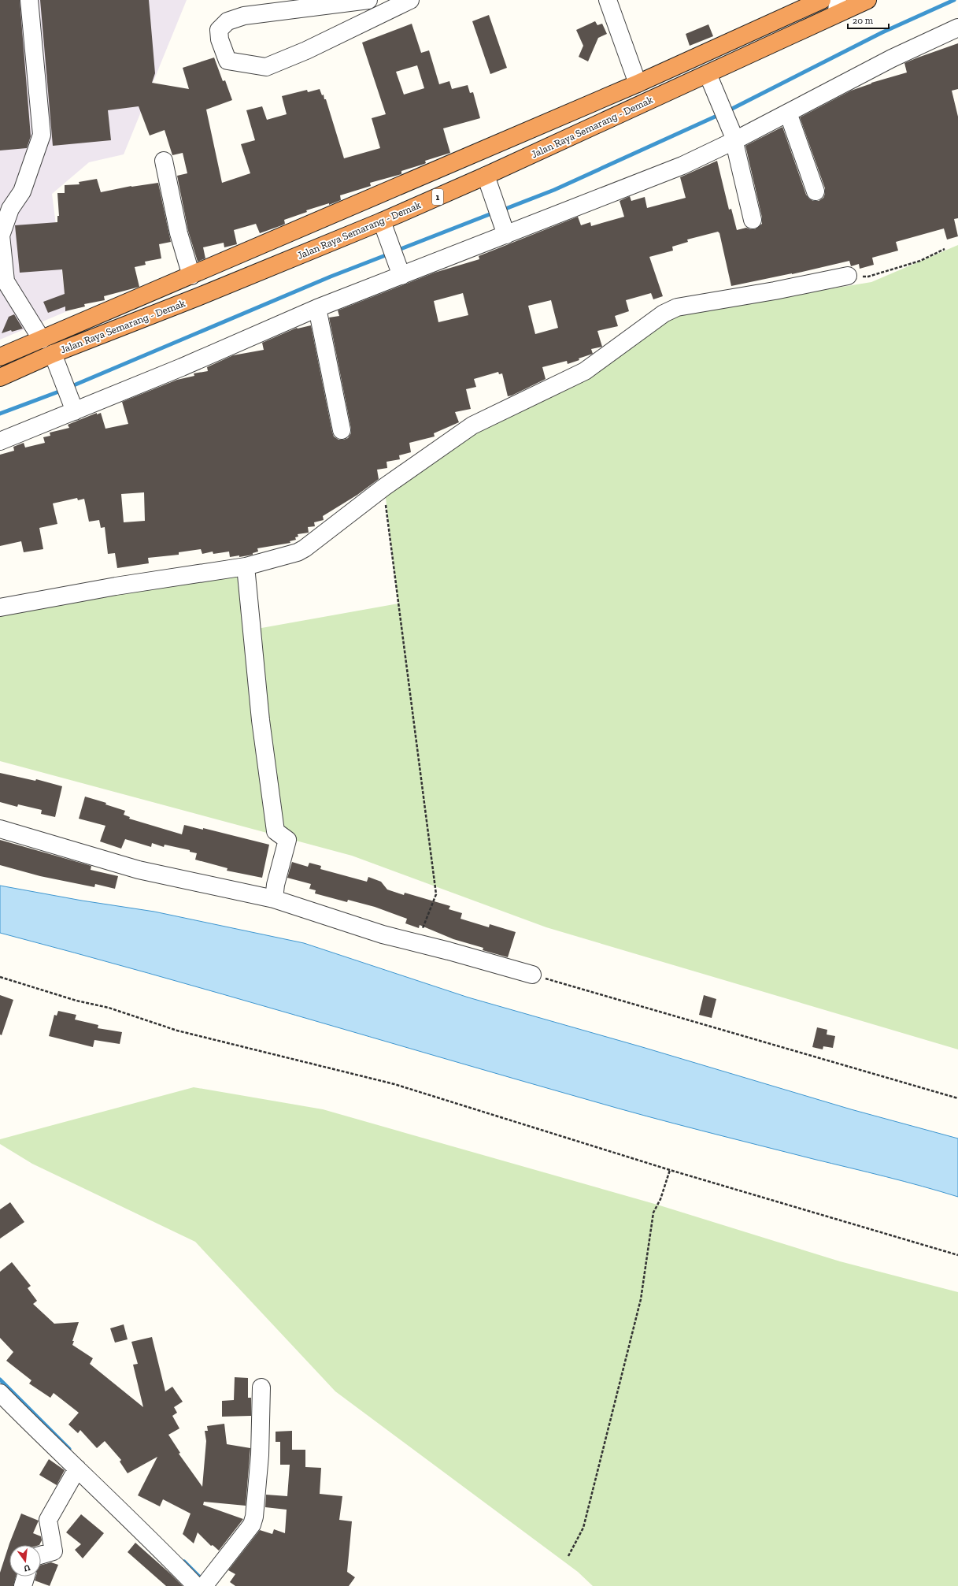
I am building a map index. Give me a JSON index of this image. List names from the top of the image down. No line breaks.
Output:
{"streets":{"highway":["Jalan Raya Semarang - Demak","1"]},"scale_bar":"20 m","north":"bottom"}
